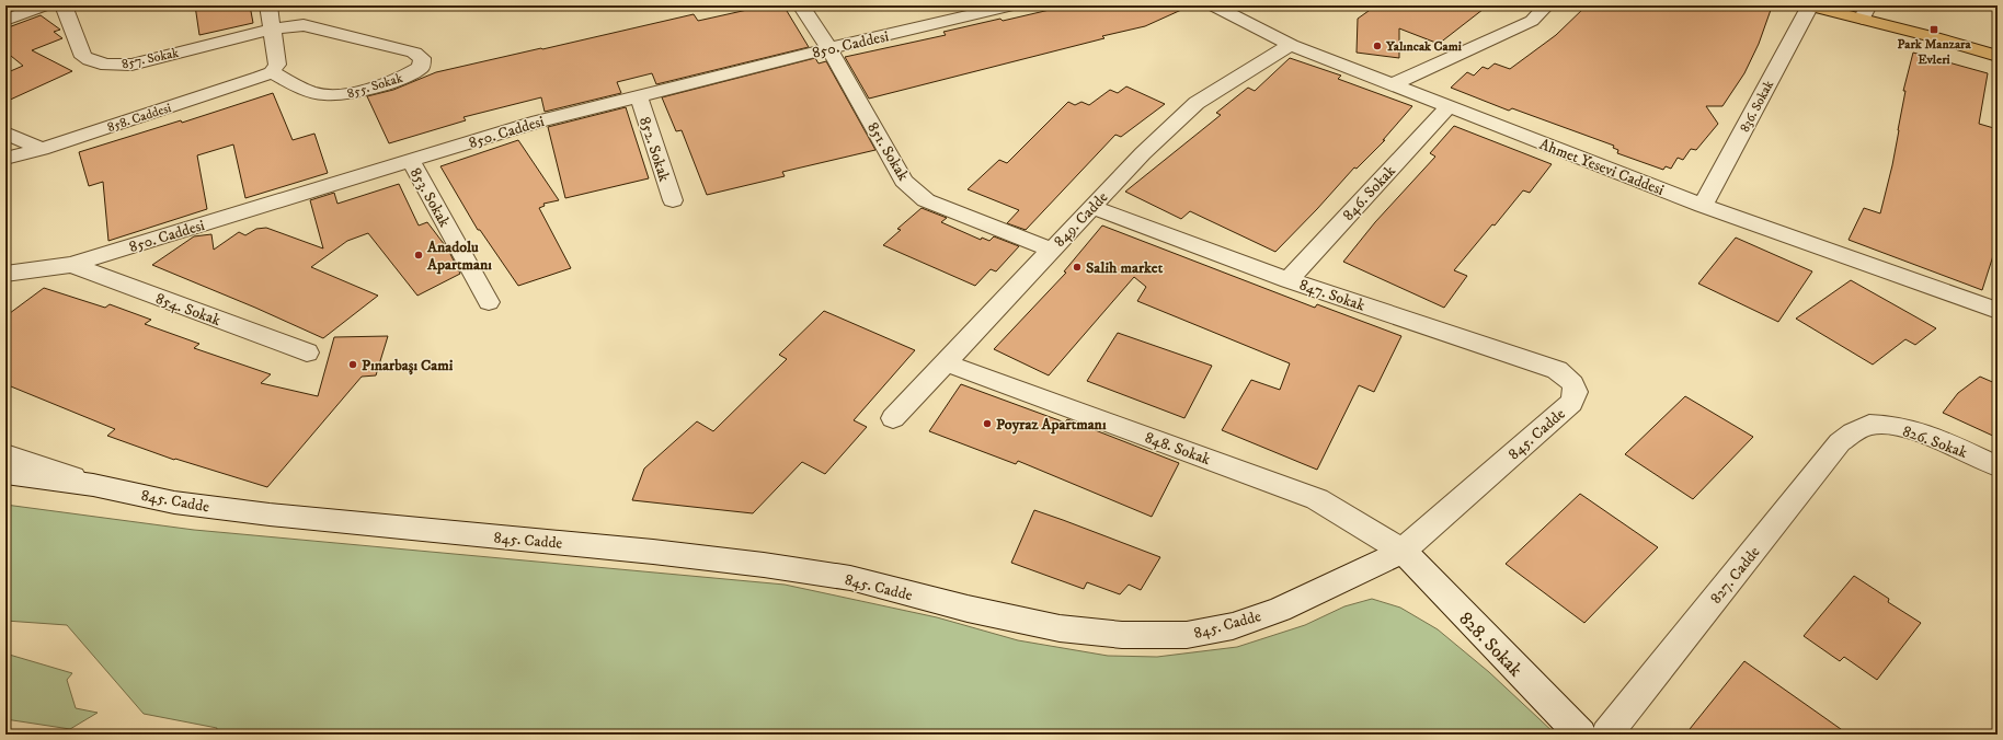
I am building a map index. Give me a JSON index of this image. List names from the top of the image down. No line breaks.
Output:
{"streets":{"street":["850. Caddesi","857. Sokak","855. Sokak","836. Sokak","858. Caddesi","852. Sokak","851. Sokak","Ahmet Yesevi Caddesi","846. Sokak","853. Sokak","849. Cadde","847. Sokak","854. Sokak","845. Cadde","826. Sokak","848. Sokak","827. Cadde","828. Sokak"]},"crossings":[["850. Caddesi","852. Sokak"],["850. Caddesi","851. Sokak"],["850. Caddesi","853. Sokak"],["850. Caddesi","854. Sokak"],["857. Sokak","855. Sokak"],["855. Sokak","858. Caddesi"],["836. Sokak","Ahmet Yesevi Caddesi"],["851. Sokak","849. Cadde"],["Ahmet Yesevi Caddesi","846. Sokak"],["Ahmet Yesevi Caddesi","849. Cadde"],["846. Sokak","847. Sokak"],["849. Cadde","847. Sokak"],["849. Cadde","848. Sokak"],["847. Sokak","845. Cadde"],["845. Cadde","848. Sokak"],["845. Cadde","828. Sokak"],["826. Sokak","827. Cadde"],["848. Sokak","828. Sokak"]],"places":{"transit":["Park Manzara Evleri"],"other":["Yalıncak Cami","Anadolu Apartmanı","Salih market","Pınarbaşı Cami","Poyraz Apartmanı"]}}
